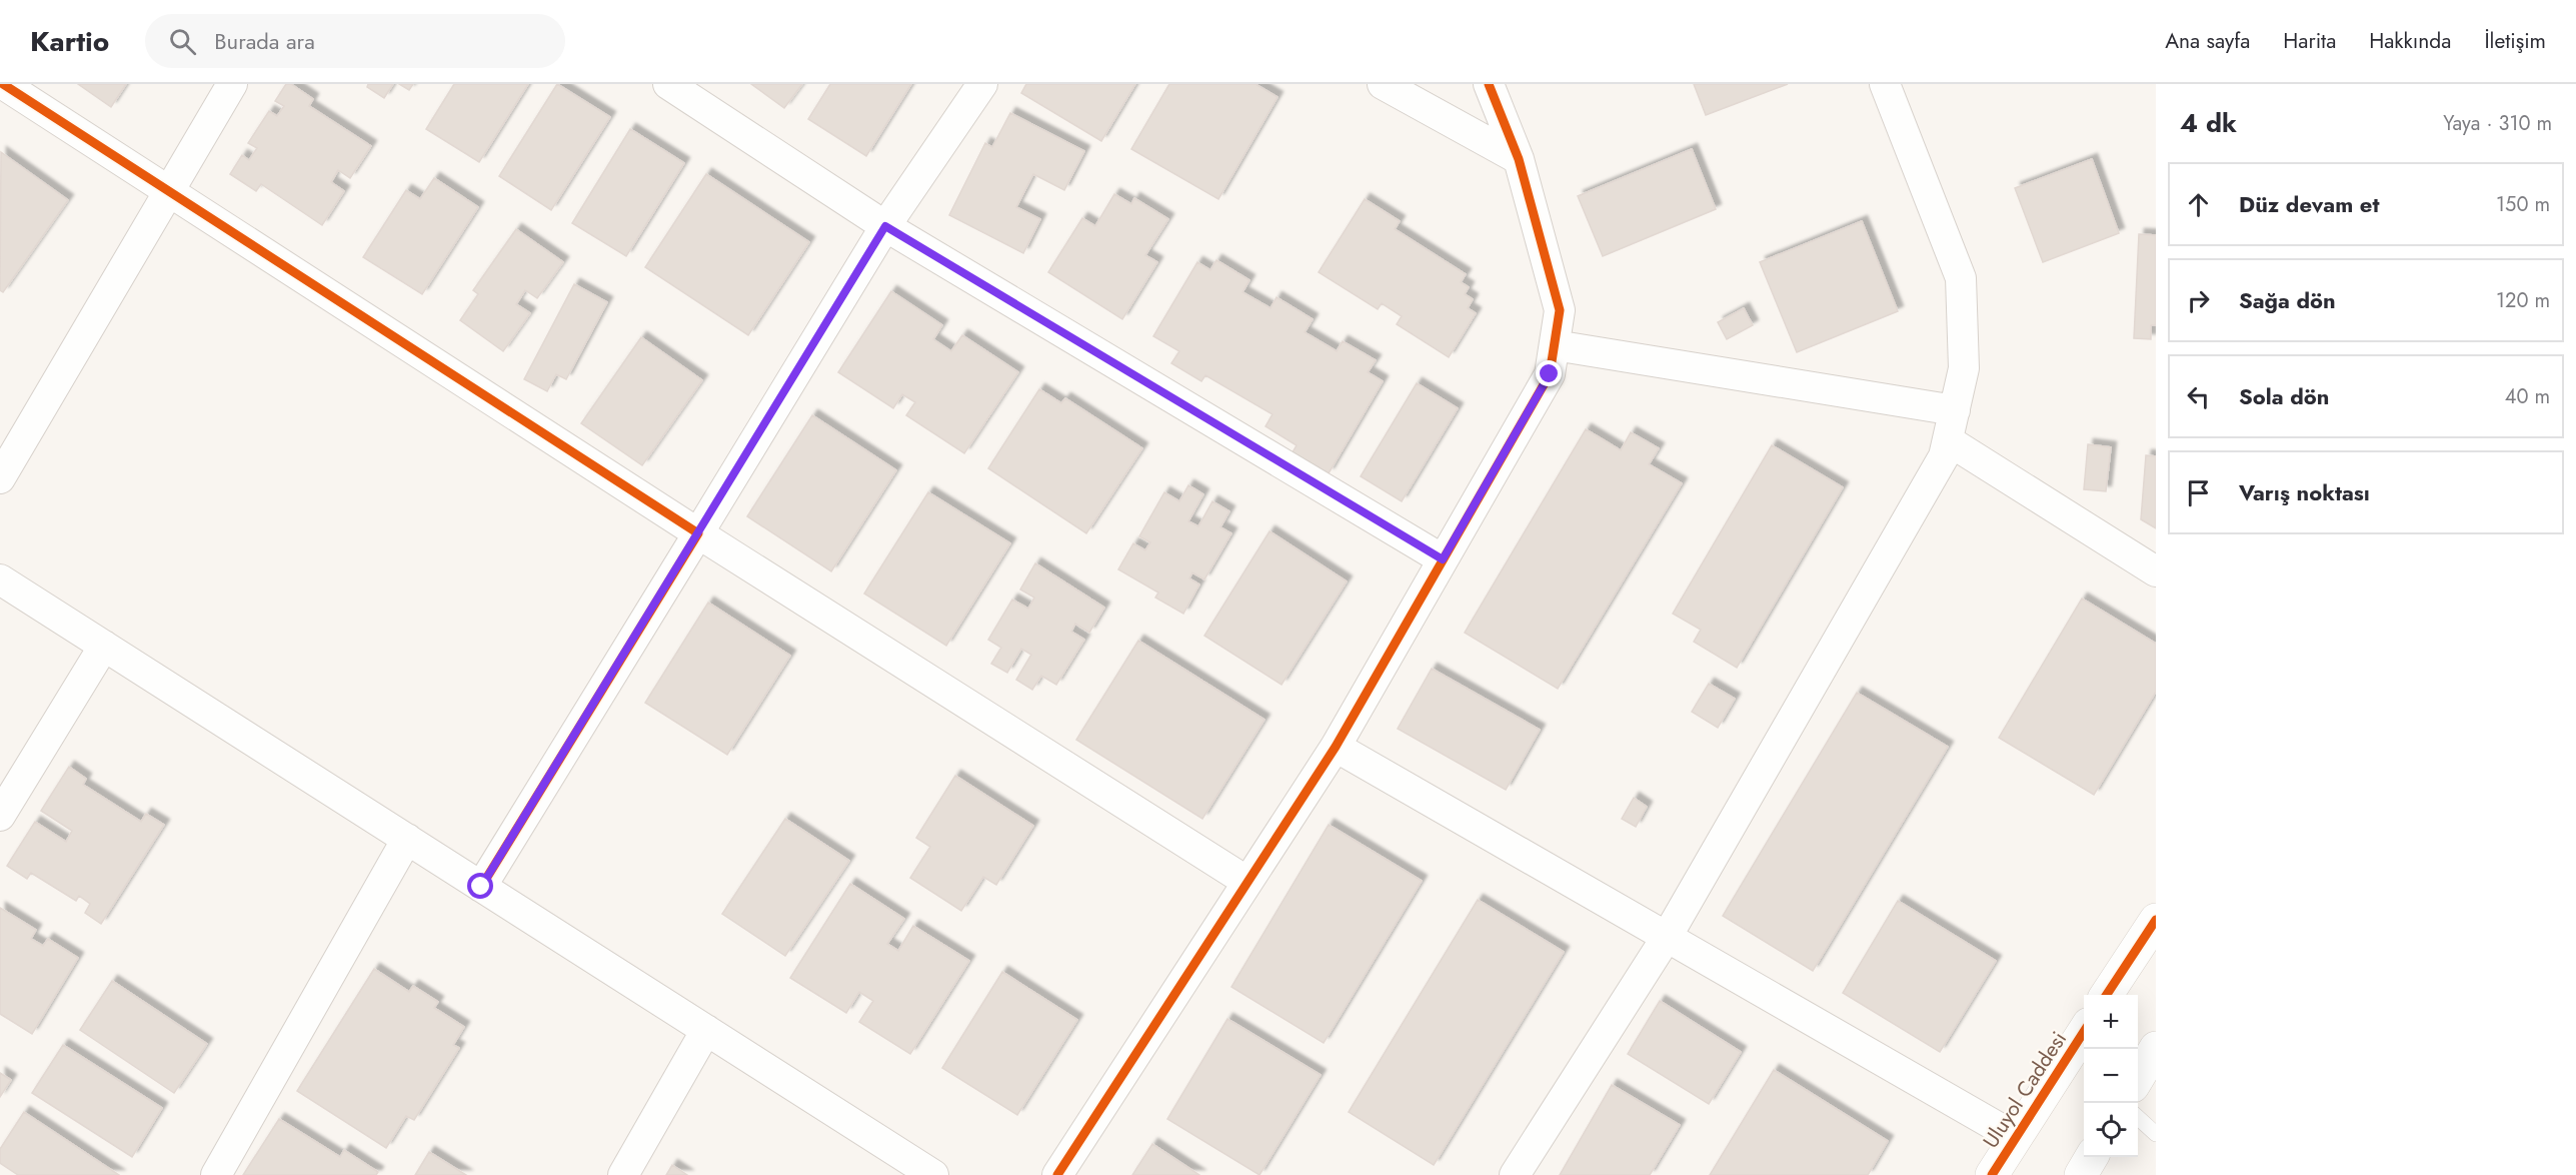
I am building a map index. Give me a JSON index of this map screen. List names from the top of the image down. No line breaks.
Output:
{"streets":{"main road":["Uluyol Caddesi"]},"page":{"header":"Kartio","search":"Burada ara","nav":["Ana sayfa","Harita","Hakkında","İletişim"],"heading":["4 dk","Yaya · 310 m"],"list":[["Düz devam et","150 m"],["Sağa dön","120 m"],["Sola dön","40 m"],"Varış noktası"],"map_buttons":["+","−"]}}
